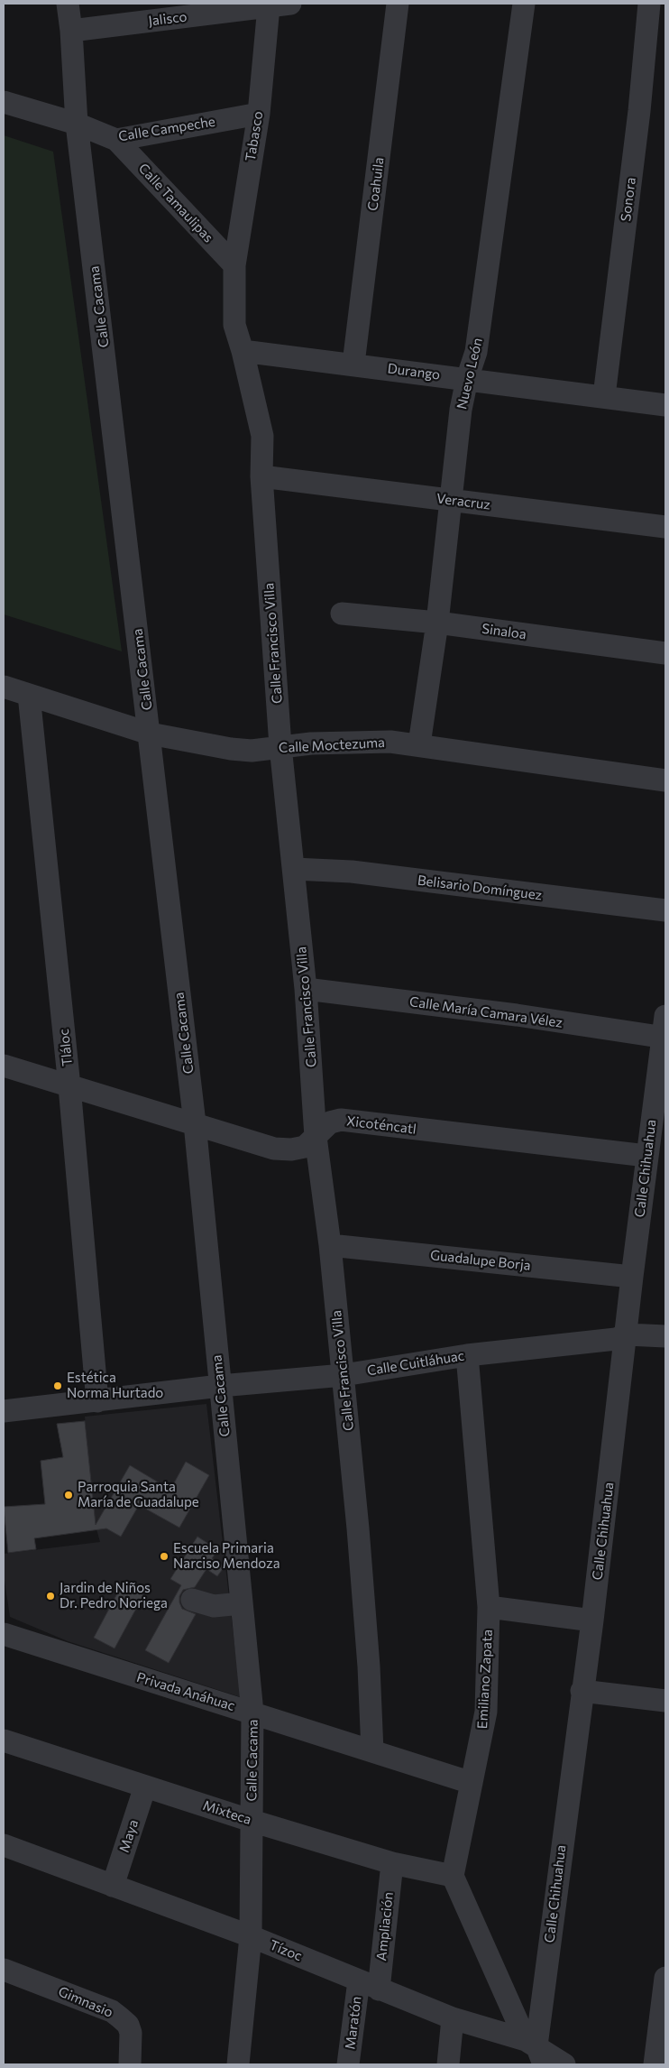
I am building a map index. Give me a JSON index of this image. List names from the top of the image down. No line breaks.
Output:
{"streets":{"street":["Jalisco","Calle Campeche","Tabasco","Coahuila","Sonora","Calle Tamaulipas","Calle Cacama","Durango","Nuevo León","Veracruz","Sinaloa","Calle Francisco Villa","Calle Moctezuma","Belisario Domínguez","Calle María Camara Vélez","Tláloc","Xicoténcatl","Calle Chihuahua","Guadalupe Borja","Calle Cuitláhuac","Emiliano Zapata","Privada Anáhuac","Mixteca","Maya","Ampliación","Tízoc","Gimnasio","Maratón"]},"crossings":[["Jalisco","Tabasco"],["Jalisco","Calle Cacama"],["Calle Campeche","Tabasco"],["Calle Campeche","Calle Tamaulipas"],["Calle Campeche","Calle Cacama"],["Tabasco","Calle Tamaulipas"],["Tabasco","Calle Francisco Villa"],["Coahuila","Durango"],["Sonora","Durango"],["Calle Tamaulipas","Calle Francisco Villa"],["Calle Cacama","Calle Moctezuma"],["Calle Cacama","Xicoténcatl"],["Calle Cacama","Calle Cuitláhuac"],["Calle Cacama","Privada Anáhuac"],["Calle Cacama","Mixteca"],["Calle Cacama","Tízoc"],["Durango","Nuevo León"],["Durango","Calle Francisco Villa"],["Nuevo León","Veracruz"],["Nuevo León","Sinaloa"],["Nuevo León","Calle Moctezuma"],["Veracruz","Calle Francisco Villa"],["Calle Francisco Villa","Calle Moctezuma"],["Calle Francisco Villa","Belisario Domínguez"],["Calle Francisco Villa","Calle María Camara Vélez"],["Calle Francisco Villa","Xicoténcatl"],["Calle Francisco Villa","Guadalupe Borja"],["Calle Francisco Villa","Calle Cuitláhuac"],["Calle Francisco Villa","Privada Anáhuac"],["Calle Moctezuma","Tláloc"],["Calle María Camara Vélez","Calle Chihuahua"],["Tláloc","Xicoténcatl"],["Tláloc","Calle Cuitláhuac"],["Xicoténcatl","Calle Chihuahua"],["Calle Chihuahua","Guadalupe Borja"],["Calle Chihuahua","Calle Cuitláhuac"],["Calle Chihuahua","Tízoc"],["Calle Cuitláhuac","Emiliano Zapata"],["Emiliano Zapata","Privada Anáhuac"],["Emiliano Zapata","Mixteca"],["Mixteca","Maya"],["Mixteca","Ampliación"],["Maya","Tízoc"],["Ampliación","Tízoc"],["Ampliación","Maratón"],["Tízoc","Maratón"]],"places":["Estética Norma Hurtado","Parroquia Santa María de Guadalupe","Escuela Primaria Narciso Mendoza","Jardin de Niños Dr. Pedro Noriega"]}
